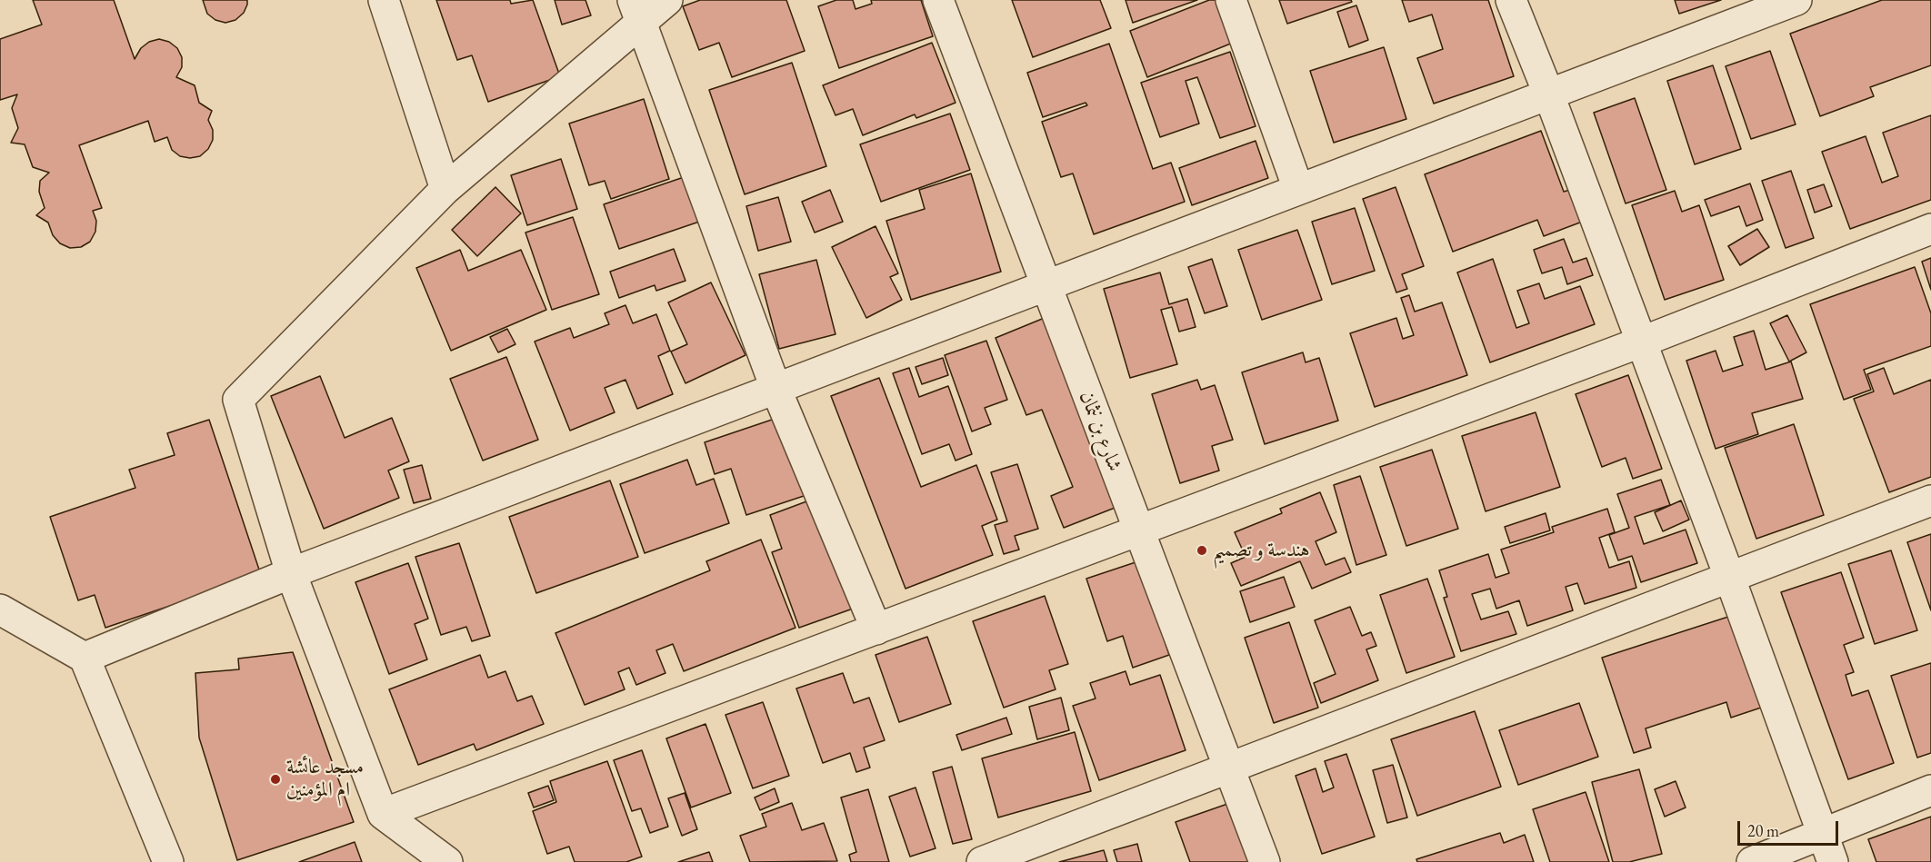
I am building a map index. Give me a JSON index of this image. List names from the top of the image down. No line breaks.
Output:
{"streets":{"street":["شارع بن نثمان"]},"places":["هندسة و تصميم","مسجد عائشة ام المؤمنين"],"scale_bar":"20 m"}
